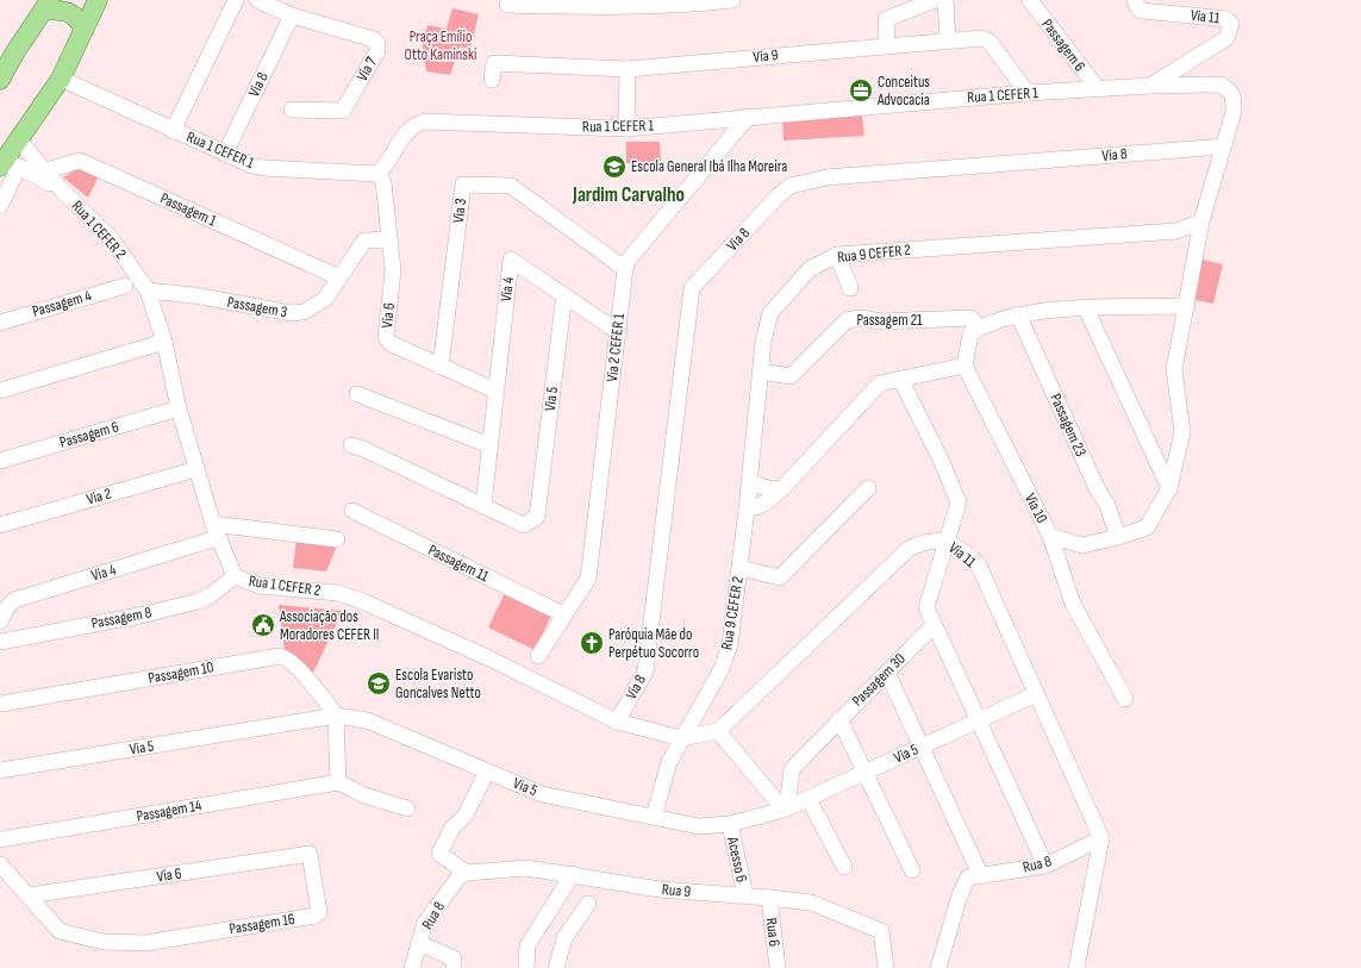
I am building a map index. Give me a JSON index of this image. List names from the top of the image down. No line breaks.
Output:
{"streets":{"street":["Via 11","Passagem 6","Via 9","Via 7","Via 8","Rua 1 CEFER 1","Passagem 1","Via 3","Rua 1 CEFER 2","Rua 9 CEFER 2","Via 4","Passagem 4","Passagem 3","Via 6","Passagem 21","Via 2 CEFER 1","Via 5","Passagem 23","Via 2","Via 10","Passagem 11","Passagem 8","Passagem 10","Passagem 30","Passagem 14","Acesso 6","Rua 8","Rua 9","Passagem 16","Rua 6"]},"crossings":[["Via 11","Rua 1 CEFER 1"],["Via 11","Via 5"],["Via 11","Rua 8"],["Passagem 6","Rua 1 CEFER 1"],["Passagem 6","Rua 1 CEFER 2"],["Via 9","Rua 1 CEFER 1"],["Via 7","Via 8"],["Via 8","Rua 1 CEFER 1"],["Via 8","Rua 1 CEFER 2"],["Rua 1 CEFER 1","Via 6"],["Rua 1 CEFER 1","Via 2 CEFER 1"],["Passagem 1","Rua 1 CEFER 2"],["Passagem 1","Passagem 3"],["Via 3","Via 6"],["Via 3","Via 2 CEFER 1"],["Rua 1 CEFER 2","Rua 9 CEFER 2"],["Rua 1 CEFER 2","Via 4"],["Rua 1 CEFER 2","Passagem 3"],["Rua 1 CEFER 2","Via 2"],["Rua 1 CEFER 2","Passagem 8"],["Rua 9 CEFER 2","Passagem 21"],["Rua 9 CEFER 2","Via 5"],["Rua 9 CEFER 2","Via 10"],["Via 4","Via 6"],["Via 4","Via 2 CEFER 1"],["Via 4","Via 5"],["Passagem 3","Via 6"],["Via 6","Passagem 16"],["Via 2 CEFER 1","Passagem 11"],["Via 5","Passagem 10"],["Via 5","Passagem 30"],["Via 5","Acesso 6"],["Passagem 23","Via 10"],["Acesso 6","Rua 9"],["Rua 8","Rua 9"],["Rua 9","Rua 6"]],"districts":["Jardim Carvalho"],"parks":["Praça Emílio Otto Kaminski"],"places":{"office":["Conceitus Advocacia"],"school or university":["Escola General Ibá Ilha Moreira","Escola Evaristo Goncalves Netto"],"public building":["Associação dos Moradores CEFER II"],"church":["Paróquia Mãe do Perpétuo Socorro"]}}
